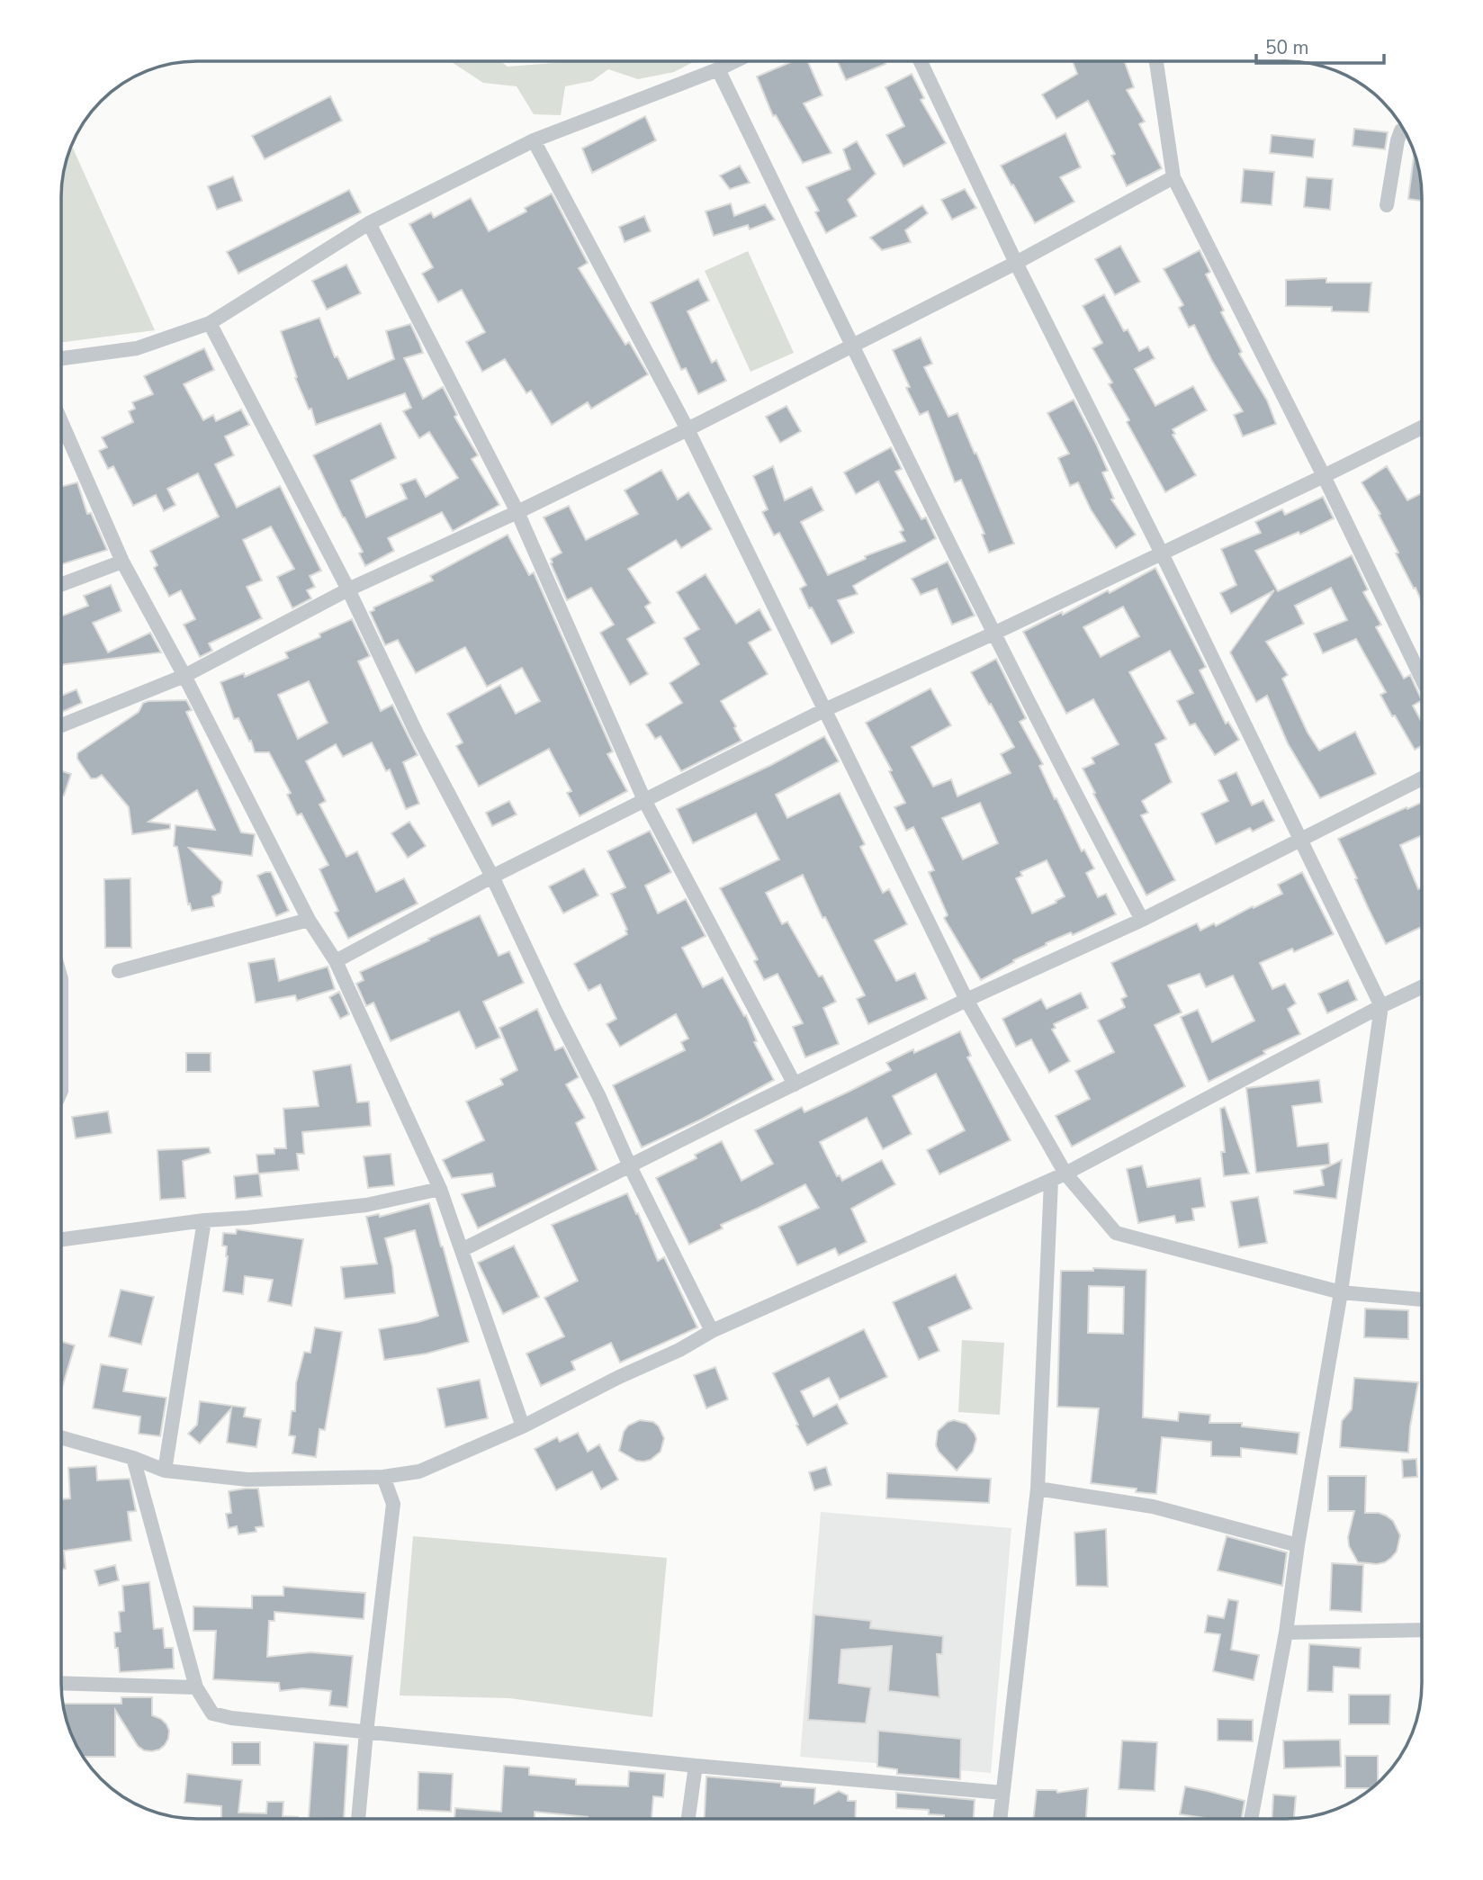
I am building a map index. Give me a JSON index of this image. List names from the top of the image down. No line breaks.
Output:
{"scale_bar":"50 m"}
